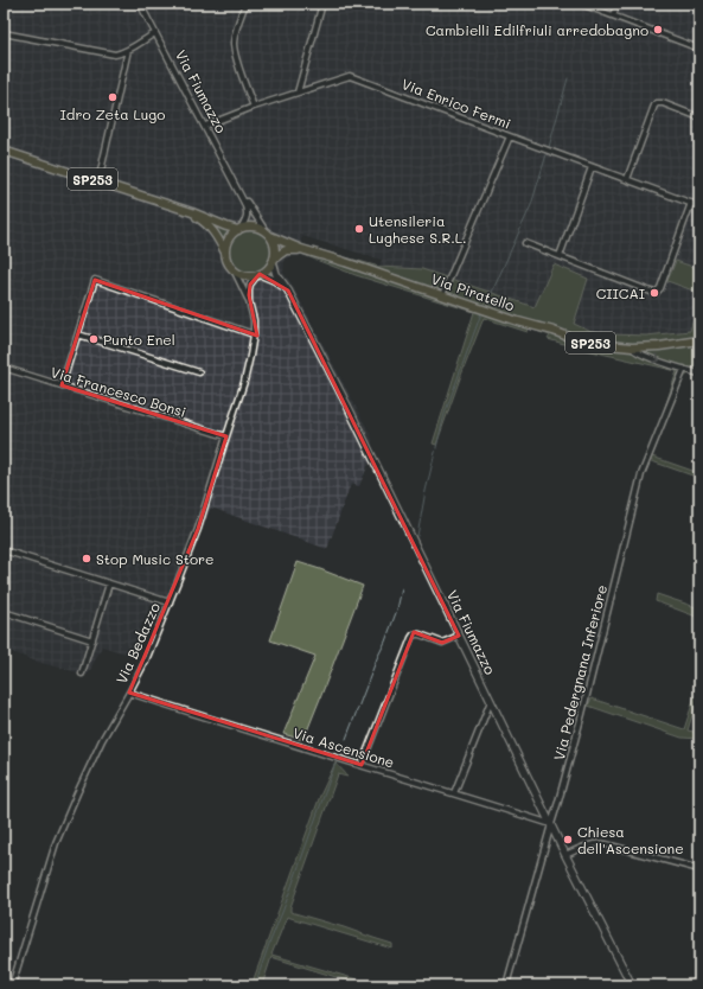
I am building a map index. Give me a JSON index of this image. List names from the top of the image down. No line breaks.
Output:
{"streets":{"main road":["SP253","Via Piratello"],"street":["Via Fiumazzo","Via Enrico Fermi","Via Francesco Bonsi","Via Bedazzo","Via Pedergnana Inferiore","Via Ascensione"]},"crossings":[["Via Fiumazzo","Via Enrico Fermi"],["Via Fiumazzo","SP253"],["Via Fiumazzo","Via Piratello"],["Via Fiumazzo","Via Bedazzo"],["Via Fiumazzo","Via Pedergnana Inferiore"],["Via Fiumazzo","Via Ascensione"],["SP253","Via Piratello"],["SP253","Via Bedazzo"],["Via Piratello","Via Bedazzo"],["Via Piratello","Via Pedergnana Inferiore"],["Via Francesco Bonsi","Via Bedazzo"],["Via Bedazzo","Via Ascensione"],["Via Pedergnana Inferiore","Via Ascensione"]],"places":["Cambielli Edilfriuli arredobagno","Idro Zeta Lugo","Utensileria Lughese S.R.L.","CIICAI","Punto Enel","Stop Music Store","Chiesa dell'Ascensione"]}
